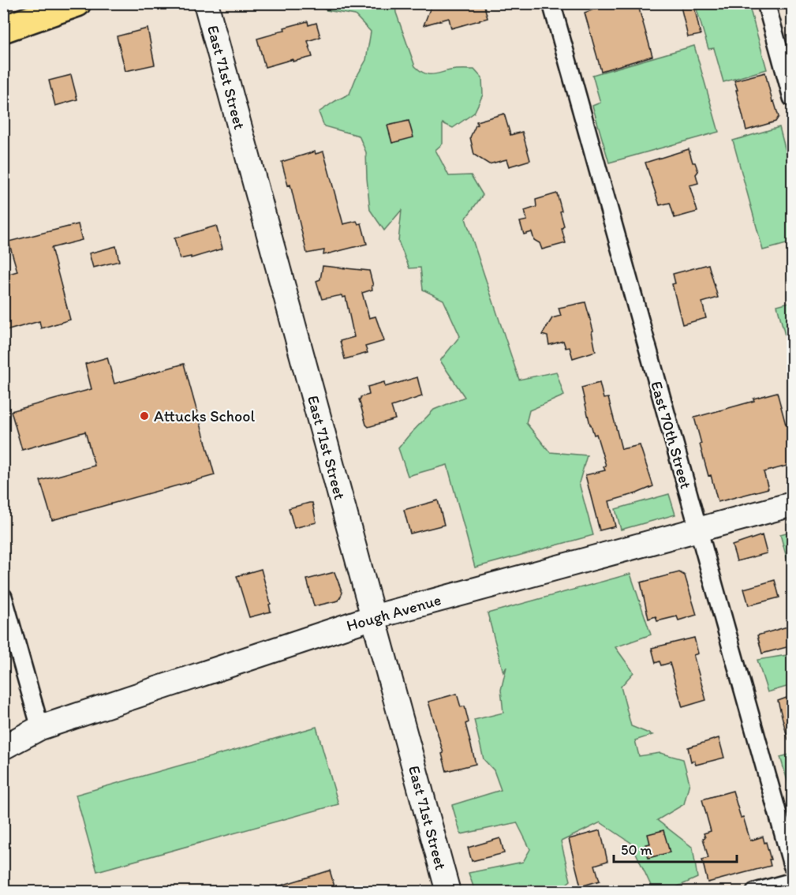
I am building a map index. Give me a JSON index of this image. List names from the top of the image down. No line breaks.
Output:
{"streets":{"street":["East 71st Street","East 70th Street","Hough Avenue"]},"crossings":[["East 71st Street","Hough Avenue"],["East 70th Street","Hough Avenue"]],"places":["Attucks School"],"scale_bar":"50 m"}
